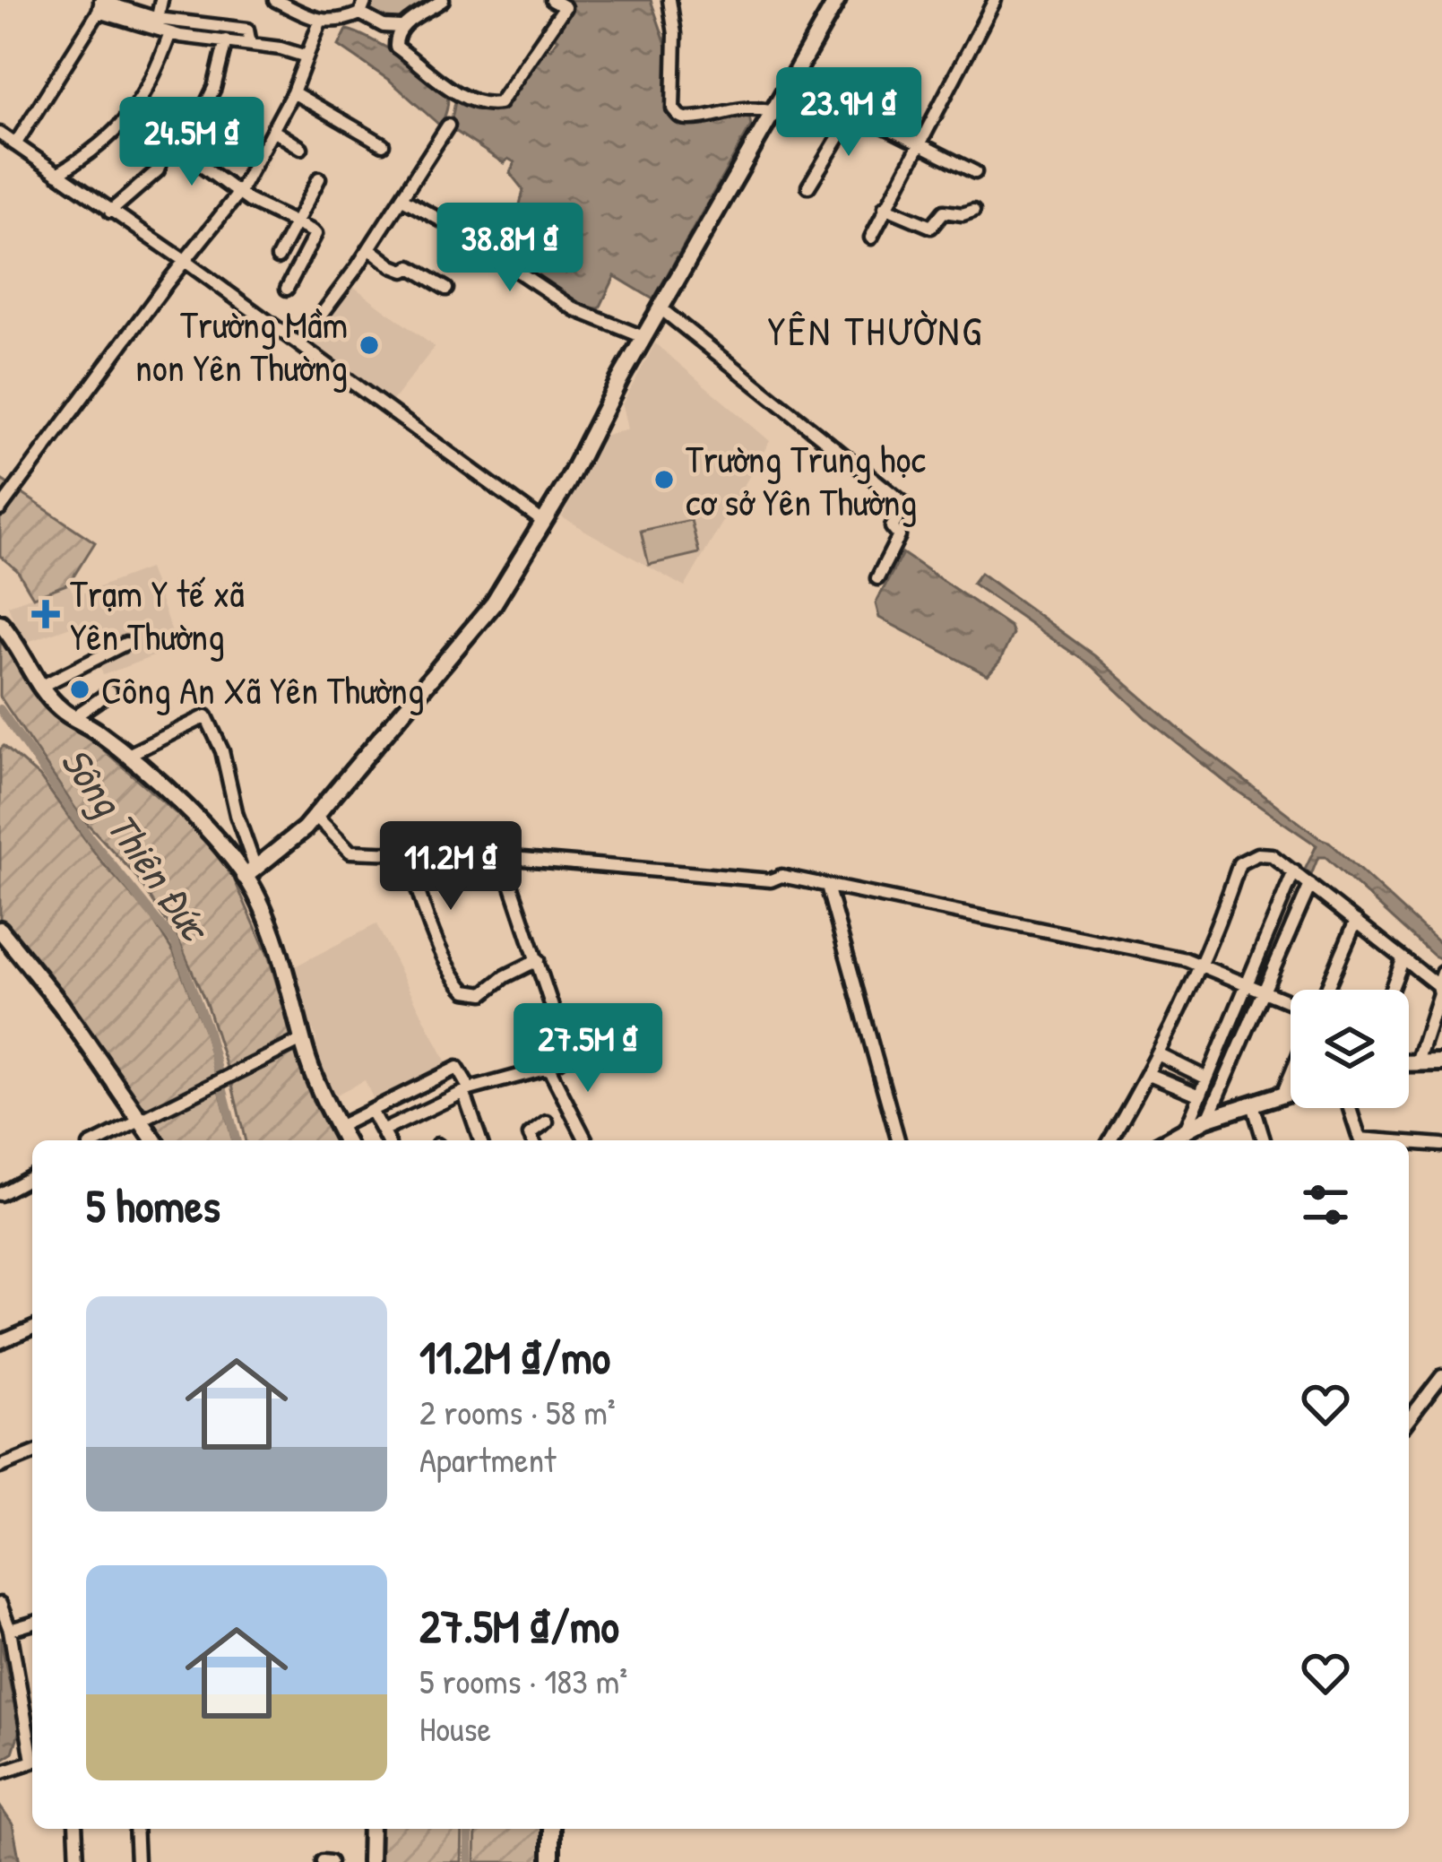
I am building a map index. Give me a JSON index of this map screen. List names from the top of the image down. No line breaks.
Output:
{"districts":["YÊN THƯỜNG"],"water":["Sông Thiên Đức"],"places":{"other":["Trường Mầm non Yên Thường","Trường Trung học cơ sở Yên Thường","Công An Xã Yên Thường"],"health":["Trạm Y tế xã Yên Thường"]},"page":{"price":["23.9M ₫","24.5M ₫","38.8M ₫","11.2M ₫","27.5M ₫"],"heading":"5 homes","list":[{"name":"11.2M ₫/mo","note":"2 rooms · 58 m² · Apartment"},{"name":"27.5M ₫/mo","note":"5 rooms · 183 m² · House"}]}}
